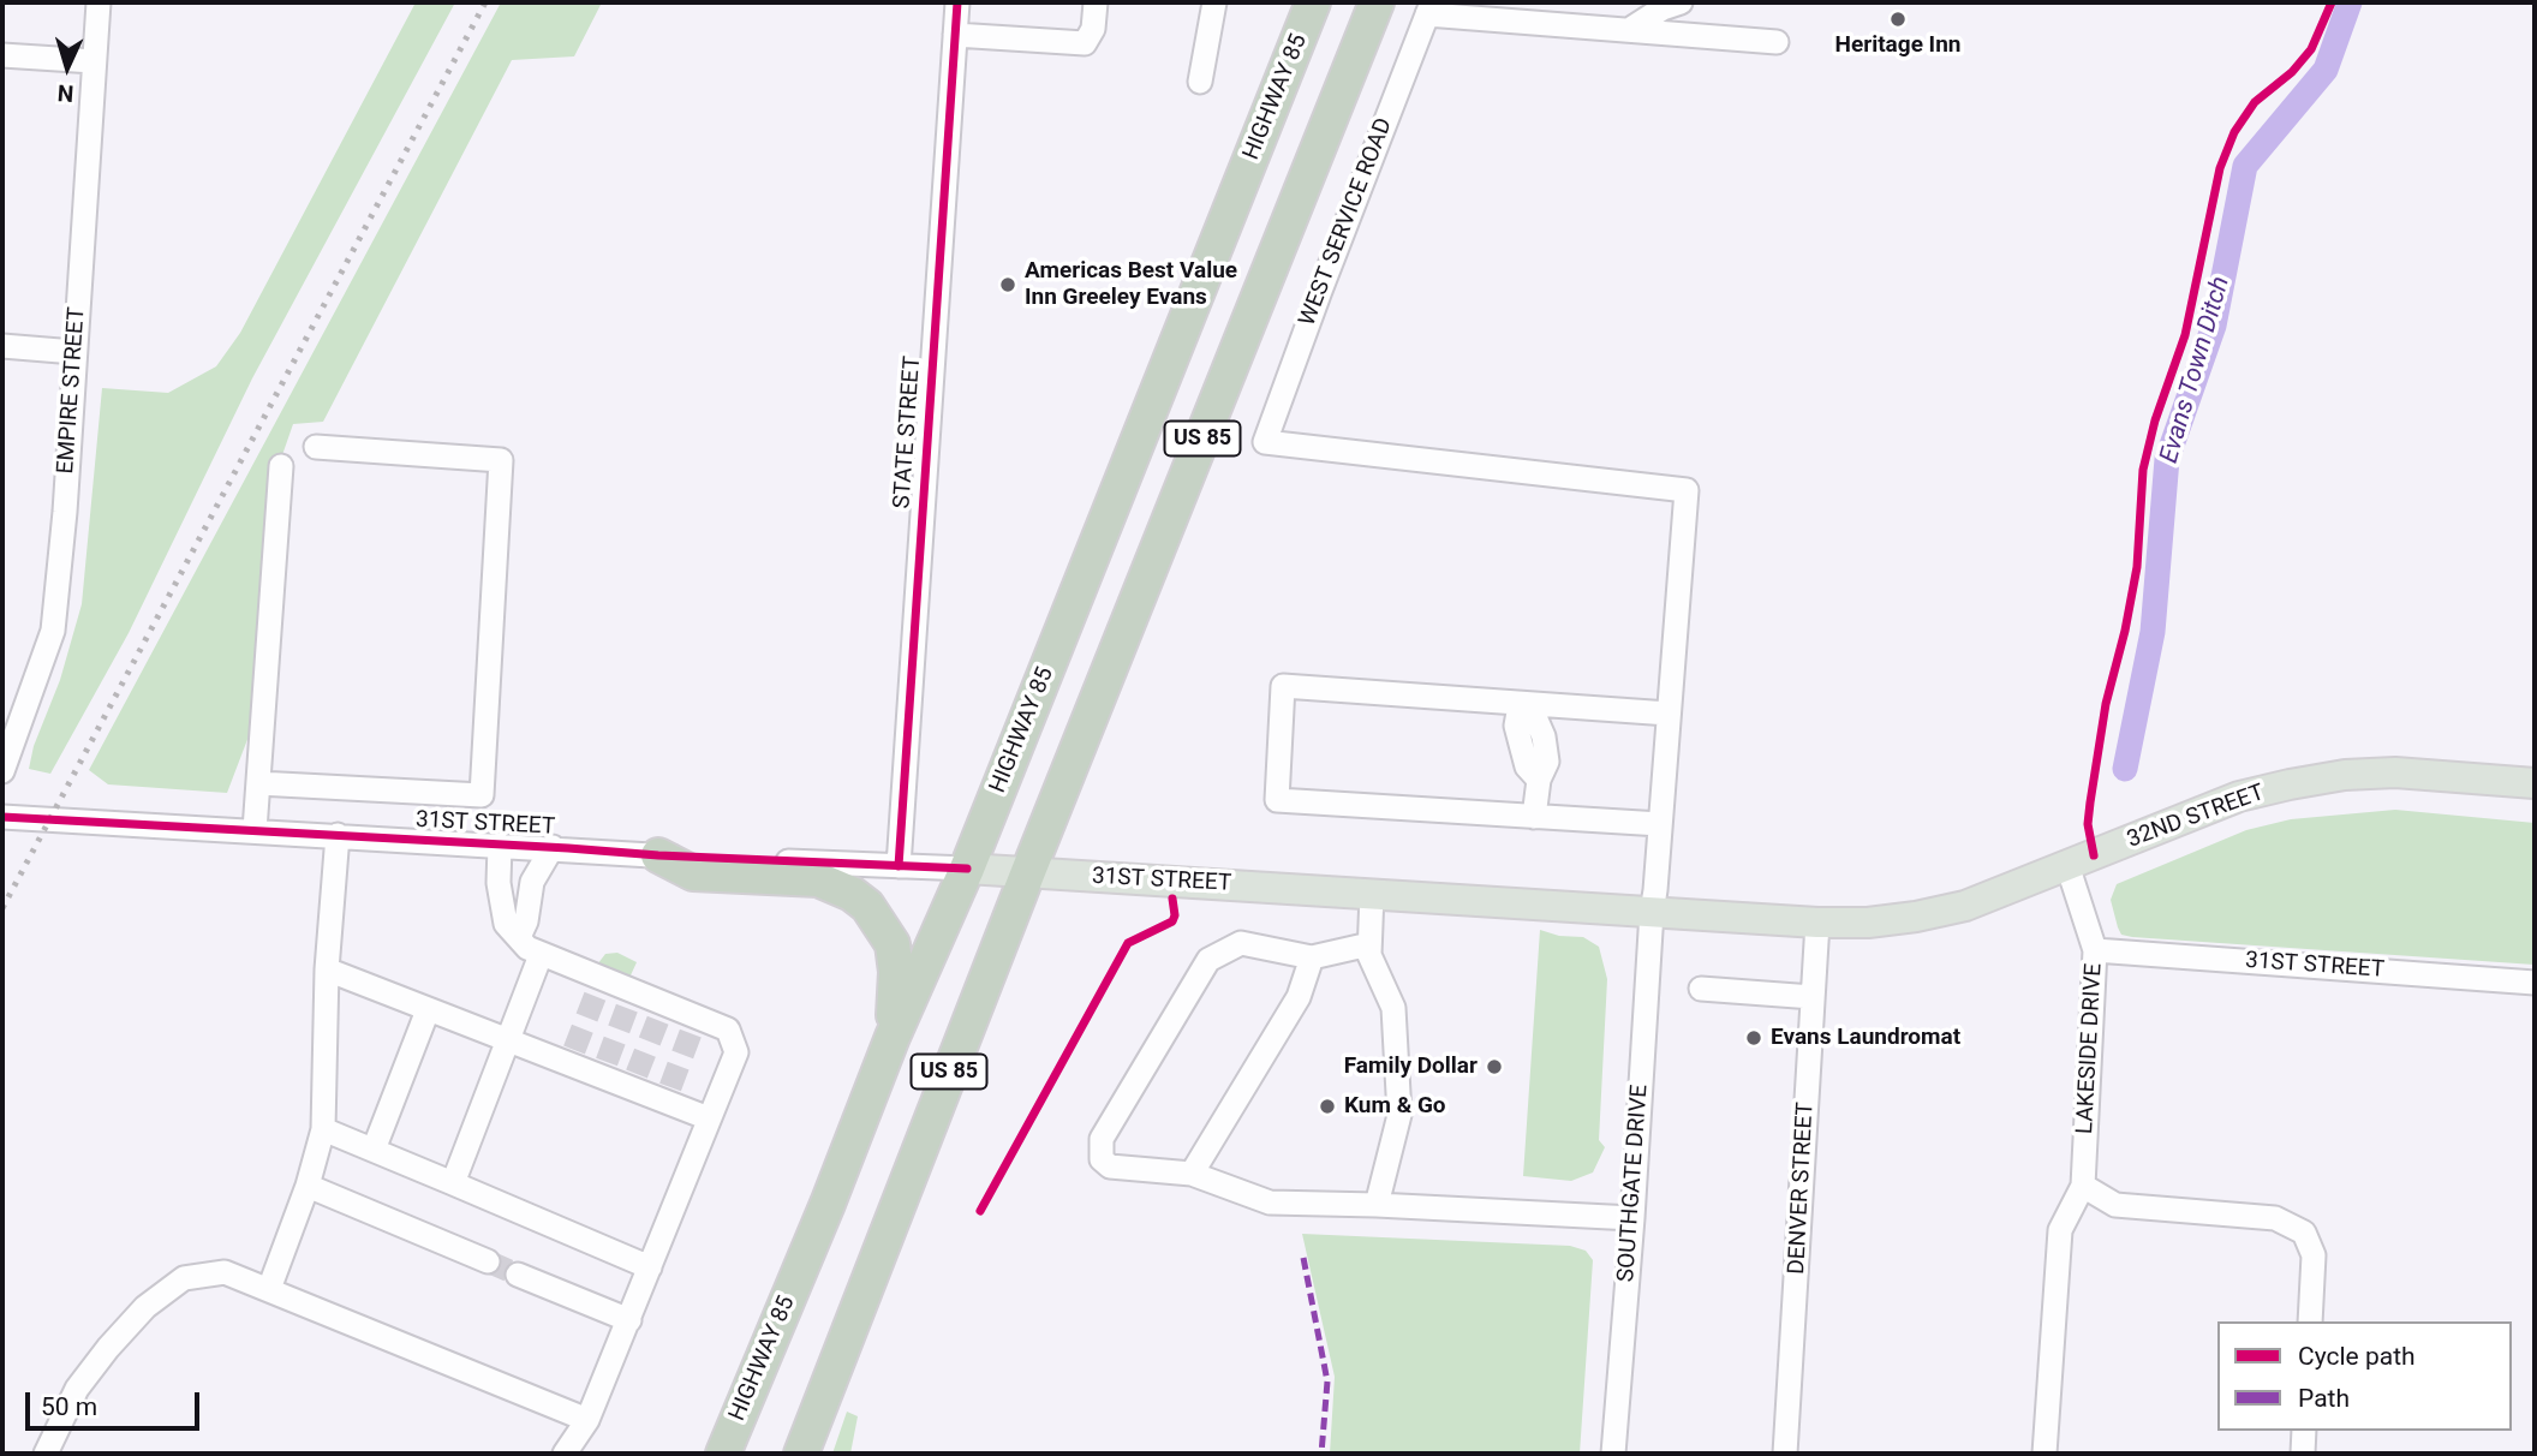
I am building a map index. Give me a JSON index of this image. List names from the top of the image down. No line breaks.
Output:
{"streets":{"highway":["HIGHWAY 85","US 85"],"main road":["32ND STREET","31ST STREET"],"street":["WEST SERVICE ROAD","EMPIRE STREET","STATE STREET","LAKESIDE DRIVE","SOUTHGATE DRIVE","DENVER STREET"]},"crossings":[["HIGHWAY 85","31ST STREET"],["WEST SERVICE ROAD","SOUTHGATE DRIVE"],["STATE STREET","31ST STREET"],["US 85","31ST STREET"],["32ND STREET","31ST STREET"],["32ND STREET","LAKESIDE DRIVE"],["32ND STREET","DENVER STREET"],["31ST STREET","LAKESIDE DRIVE"],["31ST STREET","SOUTHGATE DRIVE"],["31ST STREET","DENVER STREET"]],"water":["Evans Town Ditch"],"places":["Heritage Inn","Americas Best Value Inn Greeley Evans","Evans Laundromat","Family Dollar","Kum & Go"],"legend":["Cycle path","Path"],"scale_bar":"50 m","north":"bottom"}
